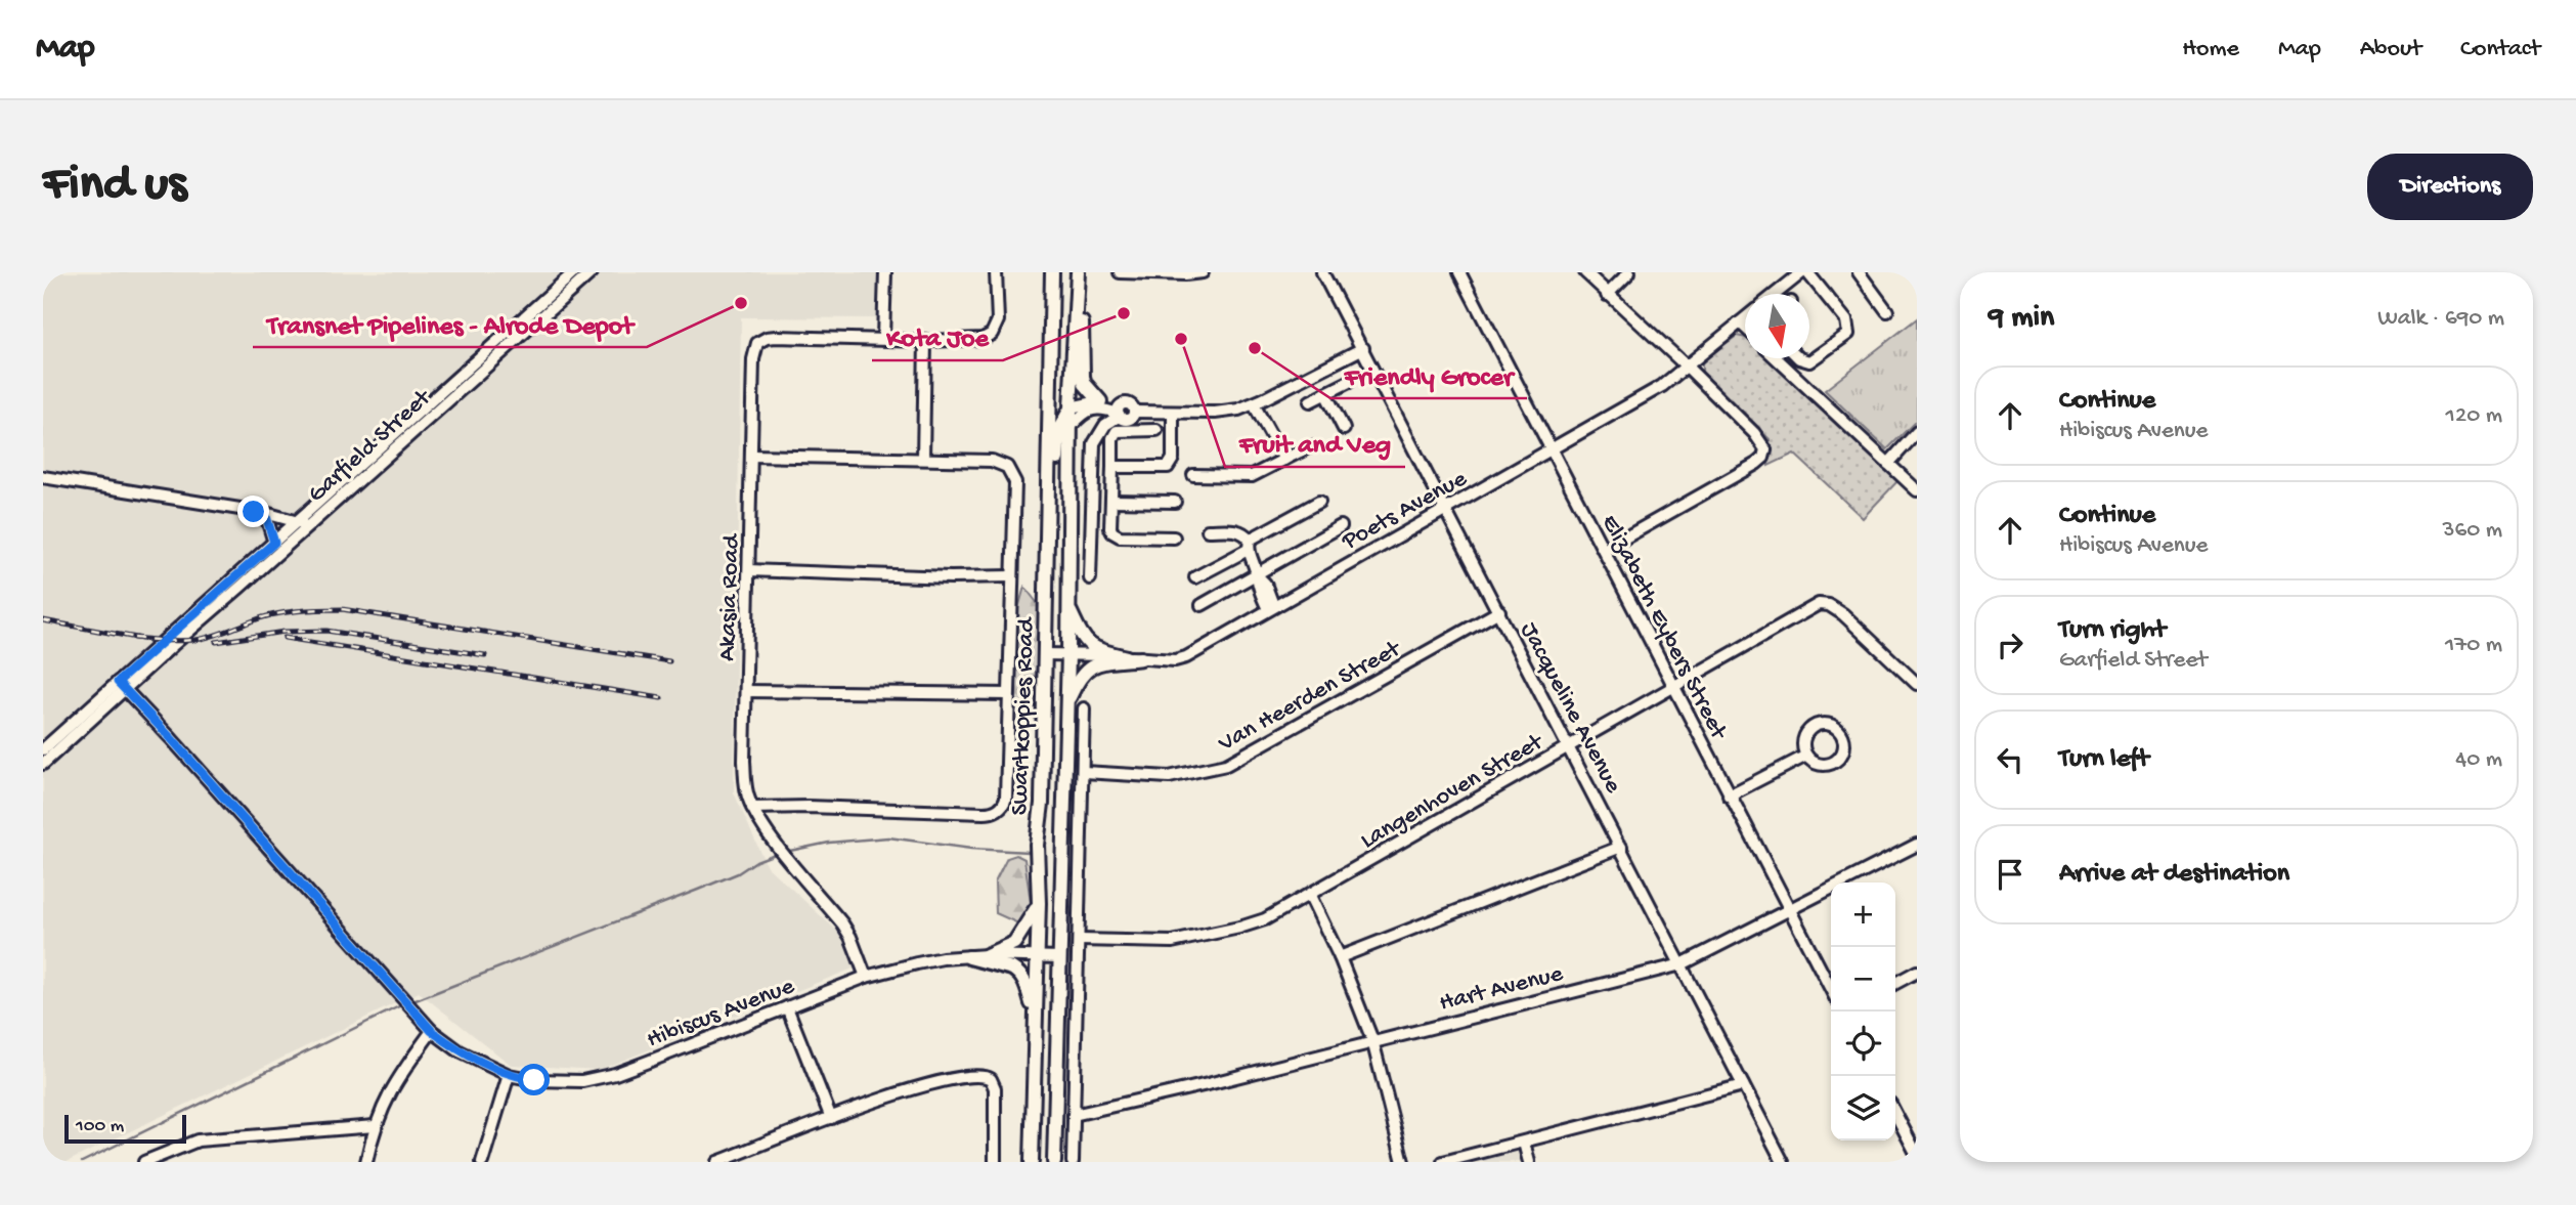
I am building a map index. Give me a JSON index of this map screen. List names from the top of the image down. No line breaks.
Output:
{"streets":{"main road":["Swartkoppies Road"],"street":["Garfield Street","Poets Avenue","Akasia Road","Elizabeth Eybers Street","Van Heerden Street","Jacqueline Avenue","Langenhoven Street","Hart Avenue","Hibiscus Avenue"]},"crossings":[["Garfield Street","Hibiscus Avenue"],["Poets Avenue","Elizabeth Eybers Street"],["Poets Avenue","Jacqueline Avenue"],["Poets Avenue","Swartkoppies Road"],["Akasia Road","Hibiscus Avenue"],["Elizabeth Eybers Street","Langenhoven Street"],["Elizabeth Eybers Street","Hart Avenue"],["Van Heerden Street","Jacqueline Avenue"],["Jacqueline Avenue","Langenhoven Street"],["Jacqueline Avenue","Hart Avenue"],["Swartkoppies Road","Hibiscus Avenue"]],"places":["Transnet Pipelines - Alrode Depot","Kota Joe","Fruit and Veg","Friendly Grocer"],"scale_bar":"100 m","north":"bottom","page":{"header":"Map","nav":["Home","Map","About","Contact"],"buttons":"Directions","title":"Find us","heading":["9 min","Walk · 690 m"],"list":[["Continue","Hibiscus Avenue","120 m"],["Continue","Hibiscus Avenue","360 m"],["Turn right","Garfield Street","170 m"],["Turn left","40 m"],"Arrive at destination"],"map_buttons":["+","−"],"scale":"100 m"}}
